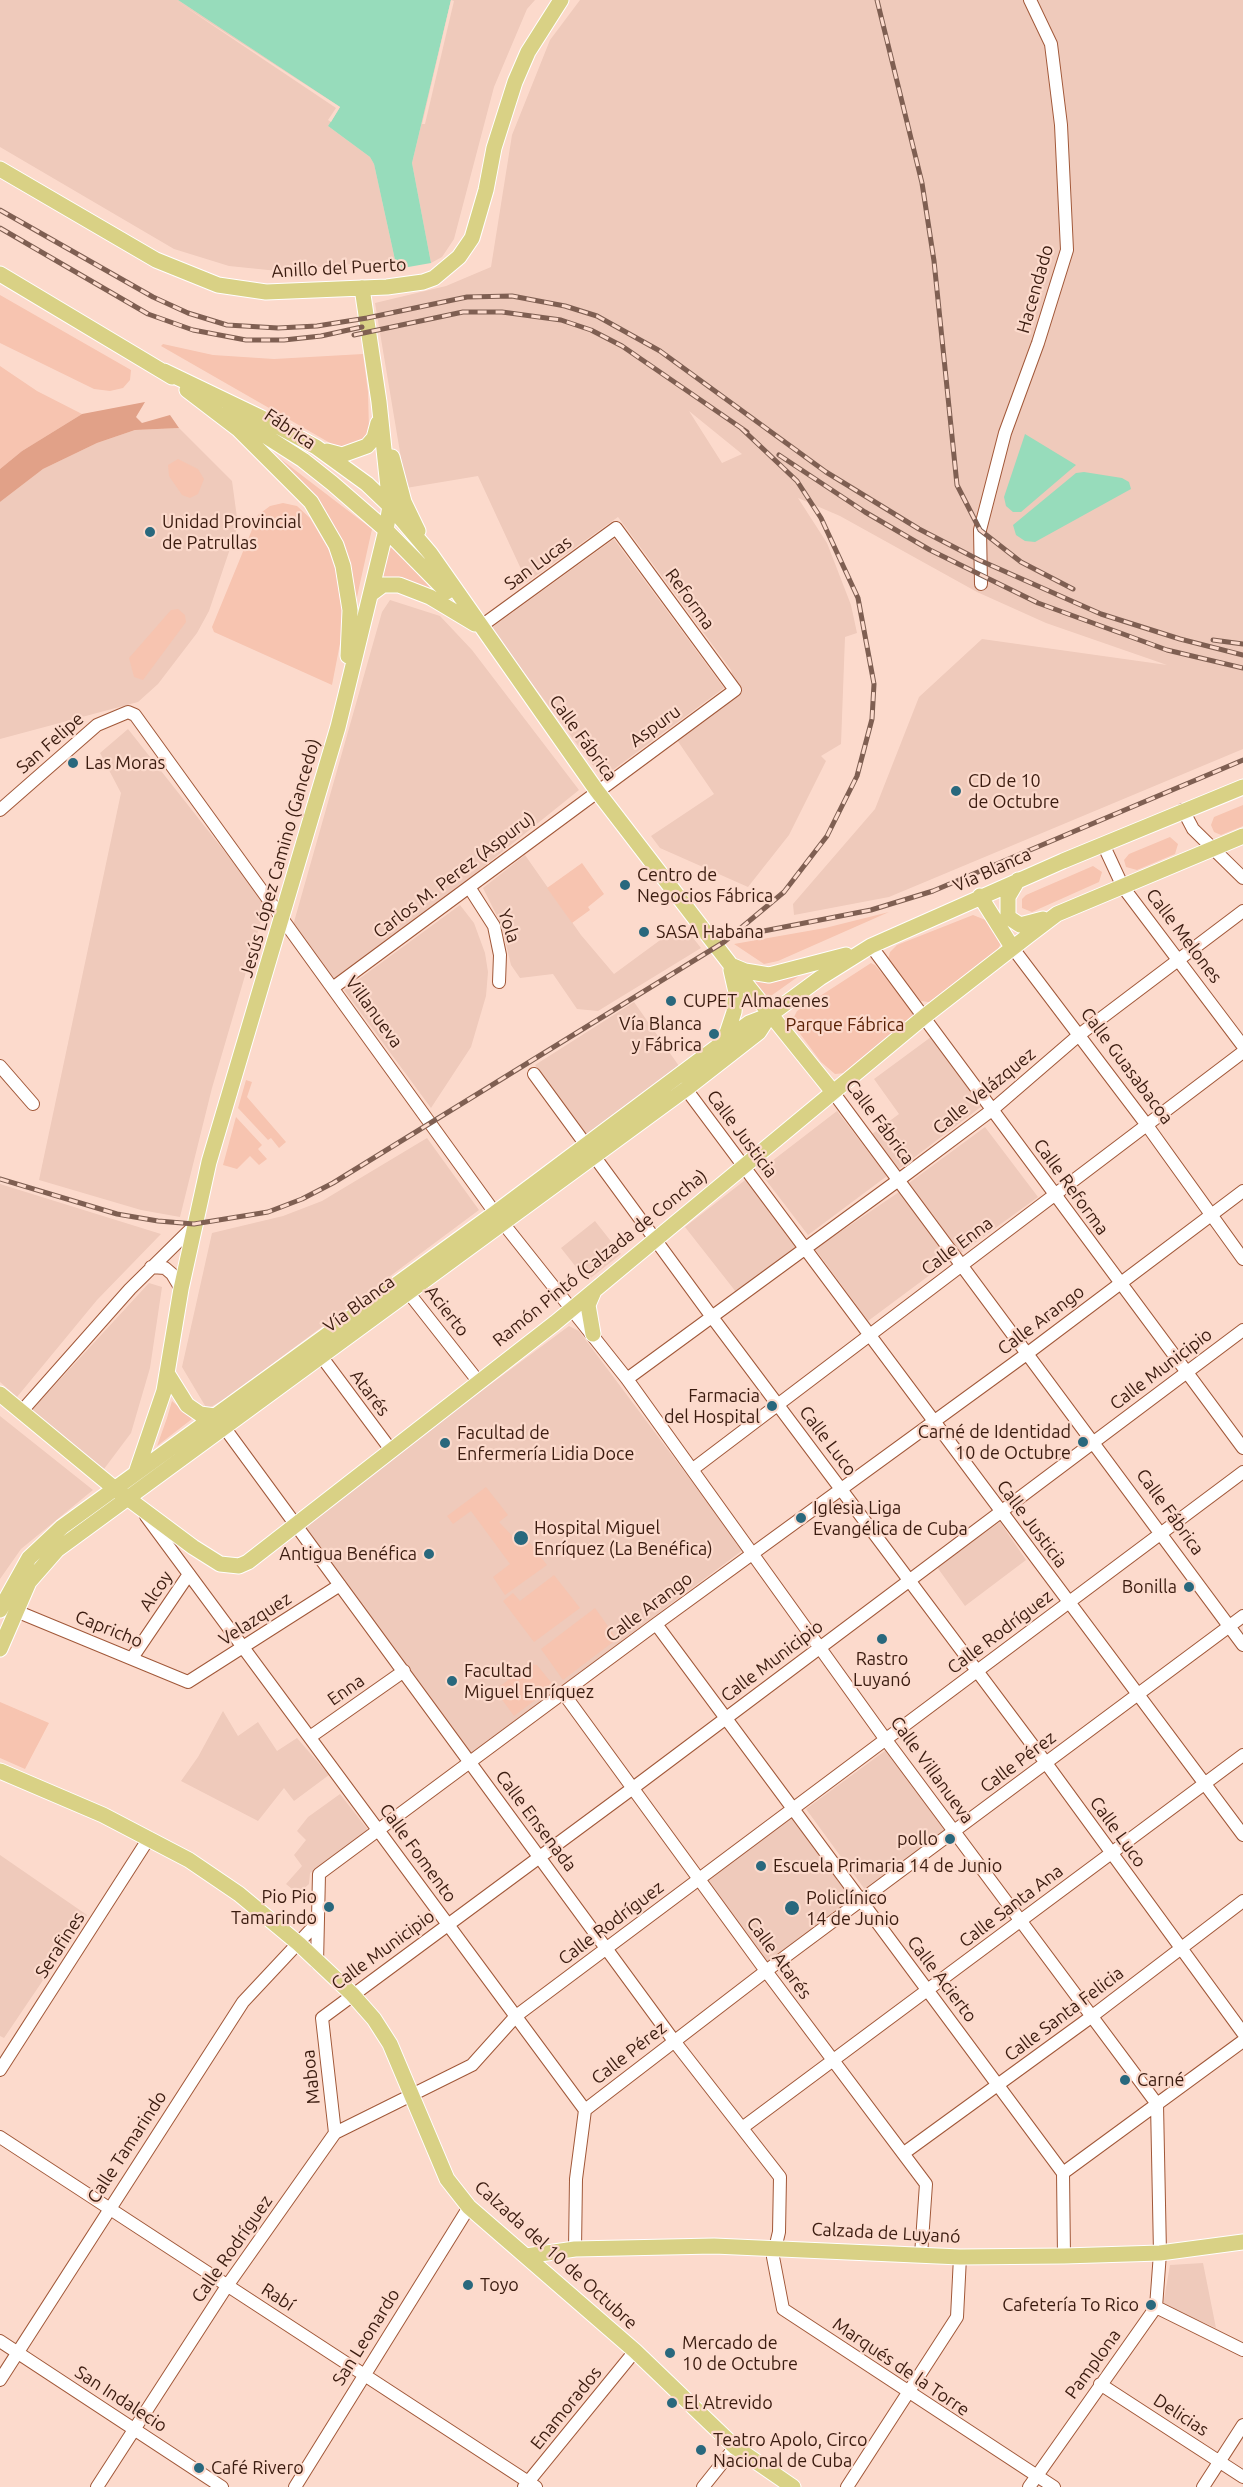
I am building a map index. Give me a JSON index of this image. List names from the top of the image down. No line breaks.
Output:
{"streets":{"main road":["Anillo del Puerto","Fábrica","Calle Fábrica","Jesús López Camino (Gancedo)","Vía Blanca","Calle Guasabacoa","Ramón Pintó (Calzada de Concha)","Calzada de Luyanó","Calzada del 10 de Octubre"],"street":["Hacendado","San Lucas","Reforma","Aspuru","San Felipe","Carlos M. Perez (Aspuru)","Yola","Calle Melones","Villanueva","Calle Velázquez","Calle Justicia","Calle Reforma","Calle Enna","Acierto","Calle Arango","Calle Municipio","Atarés","Calle Luco","Alcoy","Velazquez","Capricho","Calle Rodríguez","Enna","Calle Pérez","Calle Villanueva","Calle Ensenada","Calle Fomento","Calle Santa Ana","Serafines","Calle Atarés","Calle Acierto","Calle Santa Felicia","Maboa","Calle Tamarindo","Rabí","San Leonardo","Pamplona","Marqués de la Torre","San Indalecio","Enamorados","Delicias"]},"crossings":[["Anillo del Puerto","Jesús López Camino (Gancedo)"],["Fábrica","Calle Fábrica"],["Fábrica","Jesús López Camino (Gancedo)"],["San Lucas","Reforma"],["San Lucas","Calle Fábrica"],["Reforma","Aspuru"],["Aspuru","Calle Fábrica"],["Aspuru","Carlos M. Perez (Aspuru)"],["Calle Fábrica","Jesús López Camino (Gancedo)"],["Calle Fábrica","Vía Blanca"],["Calle Fábrica","Carlos M. Perez (Aspuru)"],["Calle Fábrica","Calle Velázquez"],["Calle Fábrica","Calle Enna"],["Calle Fábrica","Ramón Pintó (Calzada de Concha)"],["Calle Fábrica","Calle Arango"],["Calle Fábrica","Calle Municipio"],["Calle Fábrica","Calle Rodríguez"],["Calle Fábrica","Calle Pérez"],["San Felipe","Villanueva"],["Jesús López Camino (Gancedo)","Villanueva"],["Vía Blanca","Calle Melones"],["Vía Blanca","Villanueva"],["Vía Blanca","Calle Guasabacoa"],["Vía Blanca","Calle Justicia"],["Vía Blanca","Calle Reforma"],["Vía Blanca","Ramón Pintó (Calzada de Concha)"],["Vía Blanca","Acierto"],["Vía Blanca","Atarés"],["Vía Blanca","Calle Luco"],["Vía Blanca","Capricho"],["Vía Blanca","Calle Ensenada"],["Vía Blanca","Calle Fomento"],["Carlos M. Perez (Aspuru)","Yola"],["Carlos M. Perez (Aspuru)","Villanueva"],["Calle Melones","Calle Velázquez"],["Calle Melones","Ramón Pintó (Calzada de Concha)"],["Villanueva","Ramón Pintó (Calzada de Concha)"],["Villanueva","Calle Villanueva"],["Calle Guasabacoa","Calle Velázquez"],["Calle Guasabacoa","Calle Enna"],["Calle Guasabacoa","Ramón Pintó (Calzada de Concha)"],["Calle Guasabacoa","Calle Arango"],["Calle Velázquez","Calle Justicia"],["Calle Velázquez","Calle Reforma"],["Calle Velázquez","Calle Luco"],["Calle Velázquez","Calle Villanueva"],["Calle Justicia","Calle Enna"],["Calle Justicia","Ramón Pintó (Calzada de Concha)"],["Calle Justicia","Calle Arango"],["Calle Justicia","Calle Municipio"],["Calle Justicia","Calle Rodríguez"],["Calle Justicia","Calle Pérez"],["Calle Justicia","Calle Santa Ana"],["Calle Reforma","Calle Enna"],["Calle Reforma","Ramón Pintó (Calzada de Concha)"],["Calle Reforma","Calle Arango"],["Calle Reforma","Calle Municipio"],["Calle Enna","Calle Luco"],["Calle Enna","Calle Villanueva"],["Ramón Pintó (Calzada de Concha)","Acierto"],["Ramón Pintó (Calzada de Concha)","Atarés"],["Ramón Pintó (Calzada de Concha)","Calle Luco"],["Ramón Pintó (Calzada de Concha)","Calle Ensenada"],["Ramón Pintó (Calzada de Concha)","Calle Fomento"],["Calle Arango","Calle Luco"],["Calle Arango","Calle Villanueva"],["Calle Arango","Calle Ensenada"],["Calle Arango","Calle Fomento"],["Calle Arango","Calle Atarés"],["Calle Arango","Calle Acierto"],["Calle Arango","Calzada del 10 de Octubre"],["Calle Municipio","Calle Luco"],["Calle Municipio","Calle Villanueva"],["Calle Municipio","Calle Ensenada"],["Calle Municipio","Calle Fomento"],["Calle Municipio","Calle Atarés"],["Calle Municipio","Calle Acierto"],["Calle Municipio","Maboa"],["Calle Municipio","Calzada del 10 de Octubre"],["Calle Luco","Calle Rodríguez"],["Calle Luco","Calle Pérez"],["Calle Luco","Calle Santa Ana"],["Calle Luco","Calle Santa Felicia"],["Alcoy","Capricho"],["Alcoy","Calle Fomento"],["Velazquez","Capricho"],["Velazquez","Calle Ensenada"],["Velazquez","Calle Fomento"],["Calle Rodríguez","Calle Villanueva"],["Calle Rodríguez","Calle Ensenada"],["Calle Rodríguez","Calle Fomento"],["Calle Rodríguez","Calle Atarés"],["Calle Rodríguez","Calle Acierto"],["Calle Rodríguez","Maboa"],["Calle Rodríguez","Calzada del 10 de Octubre"],["Calle Rodríguez","Rabí"],["Calle Rodríguez","San Indalecio"],["Enna","Calle Ensenada"],["Enna","Calle Fomento"],["Calle Pérez","Calle Villanueva"],["Calle Pérez","Calle Ensenada"],["Calle Pérez","Calle Fomento"],["Calle Pérez","Calle Atarés"],["Calle Pérez","Calle Acierto"],["Calle Villanueva","Calle Santa Ana"],["Calle Villanueva","Calle Santa Felicia"],["Calle Ensenada","Calle Santa Ana"],["Calle Ensenada","Calzada de Luyanó"],["Calle Ensenada","Marqués de la Torre"],["Calle Santa Ana","Calle Atarés"],["Calle Santa Ana","Calle Acierto"],["Serafines","Calzada del 10 de Octubre"],["Calle Atarés","Calle Santa Felicia"],["Calle Atarés","Calzada de Luyanó"],["Calle Acierto","Calle Santa Felicia"],["Calle Tamarindo","Calzada del 10 de Octubre"],["Calle Tamarindo","Rabí"],["Calle Tamarindo","San Indalecio"],["Calzada de Luyanó","Calzada del 10 de Octubre"],["Calzada de Luyanó","Marqués de la Torre"],["Calzada del 10 de Octubre","San Leonardo"],["Calzada del 10 de Octubre","Enamorados"],["Rabí","San Leonardo"],["Rabí","Enamorados"],["Pamplona","Marqués de la Torre"],["Pamplona","Delicias"]],"parks":["Parque Fábrica"],"places":["Unidad Provincial de Patrullas","Las Moras","CD de 10 de Octubre","Centro de Negocios Fábrica","SASA Habana","CUPET Almacenes","Vía Blanca y Fábrica","Farmacia del Hospital","Carné de Identidad 10 de Octubre","Facultad de Enfermería Lidia Doce","Iglesia Liga Evangélica de Cuba","Hospital Miguel Enríquez (La Benéfica)","Antigua Benéfica","Bonilla","Rastro Luyanó","Facultad Miguel Enríquez","pollo","Escuela Primaria 14 de Junio","Pio Pio Tamarindo","Policlínico 14 de Junio","Carné","Toyo","Cafetería To Rico","Mercado de 10 de Octubre","El Atrevido","Teatro Apolo, Circo Nacional de Cuba","Café Rivero"]}
